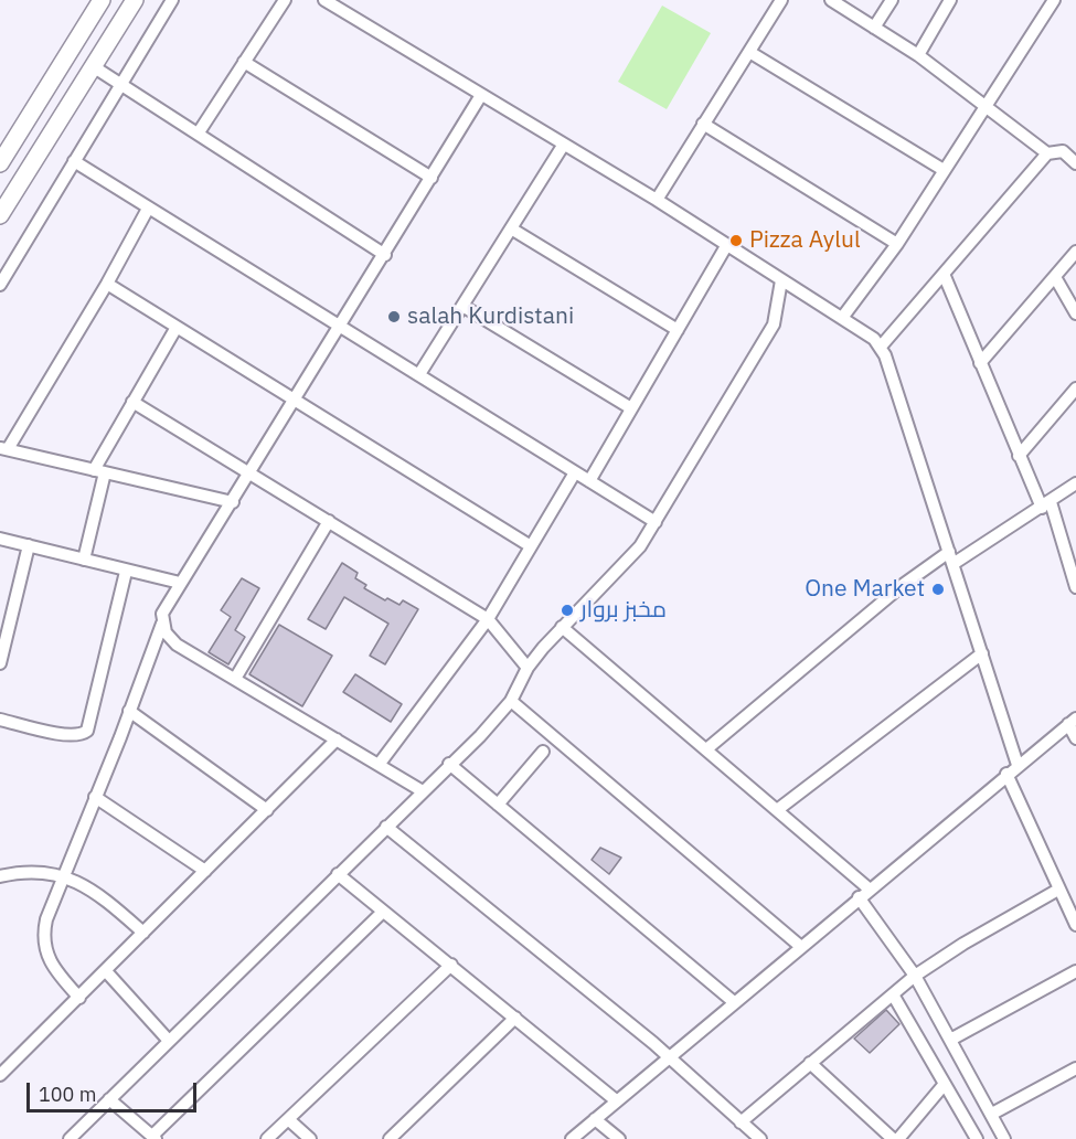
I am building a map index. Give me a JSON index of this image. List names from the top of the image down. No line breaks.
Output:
{"places":["Pizza Aylul","salah Kurdistani","One Market","مخبز بروار"],"scale_bar":"100 m"}
